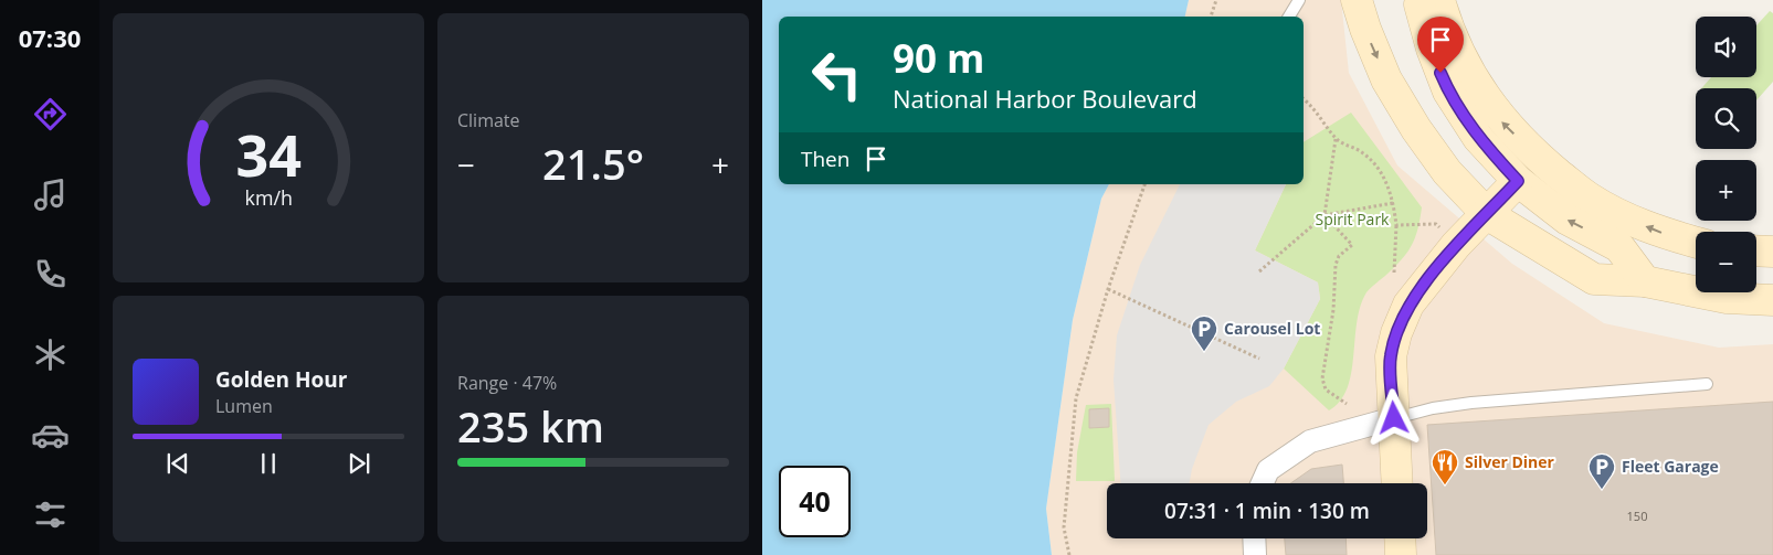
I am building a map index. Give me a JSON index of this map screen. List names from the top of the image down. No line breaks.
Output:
{"parks":["Spirit Park"],"places":{"parking":["Carousel Lot","Fleet Garage"],"restaurant":["Silver Diner"]},"house_numbers":["150"],"page":{"tabs":"07:30","tile":["Climate",["Range · 47%","235 km"]],"map_buttons":["+","−"],"turn":["90 m","National Harbor Boulevard"],"then":"Then","heat":["−","21.5°","+"],"song":["Golden Hour","Lumen"],"limit":"40","trip":"07:31 · 1 min · 130 m","gauge":["34","km/h"]}}
